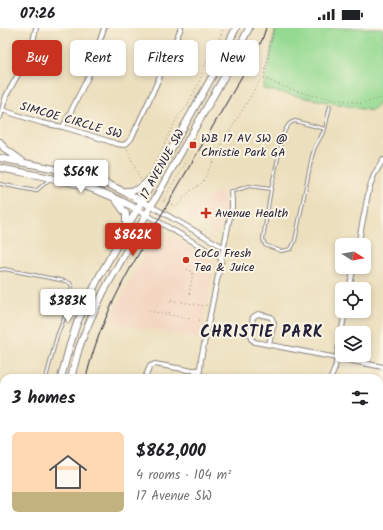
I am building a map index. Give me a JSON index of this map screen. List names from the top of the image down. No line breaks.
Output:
{"streets":{"main road":["17 AVENUE SW"],"street":["SIMCOE CIRCLE SW"]},"districts":["CHRISTIE PARK"],"places":{"transit":["WB 17 AV SW @ Christie Park GA"],"health":["Avenue Health"],"other":["CoCo Fresh Tea & Juice"]},"north":"right","page":{"status":"07:26","chip":["Buy","Rent","Filters","New"],"price":["$569K","$862K","$383K"],"heading":"3 homes","list":[{"name":"$862,000","note":"4 rooms · 104 m² · 17 Avenue SW"}]}}
